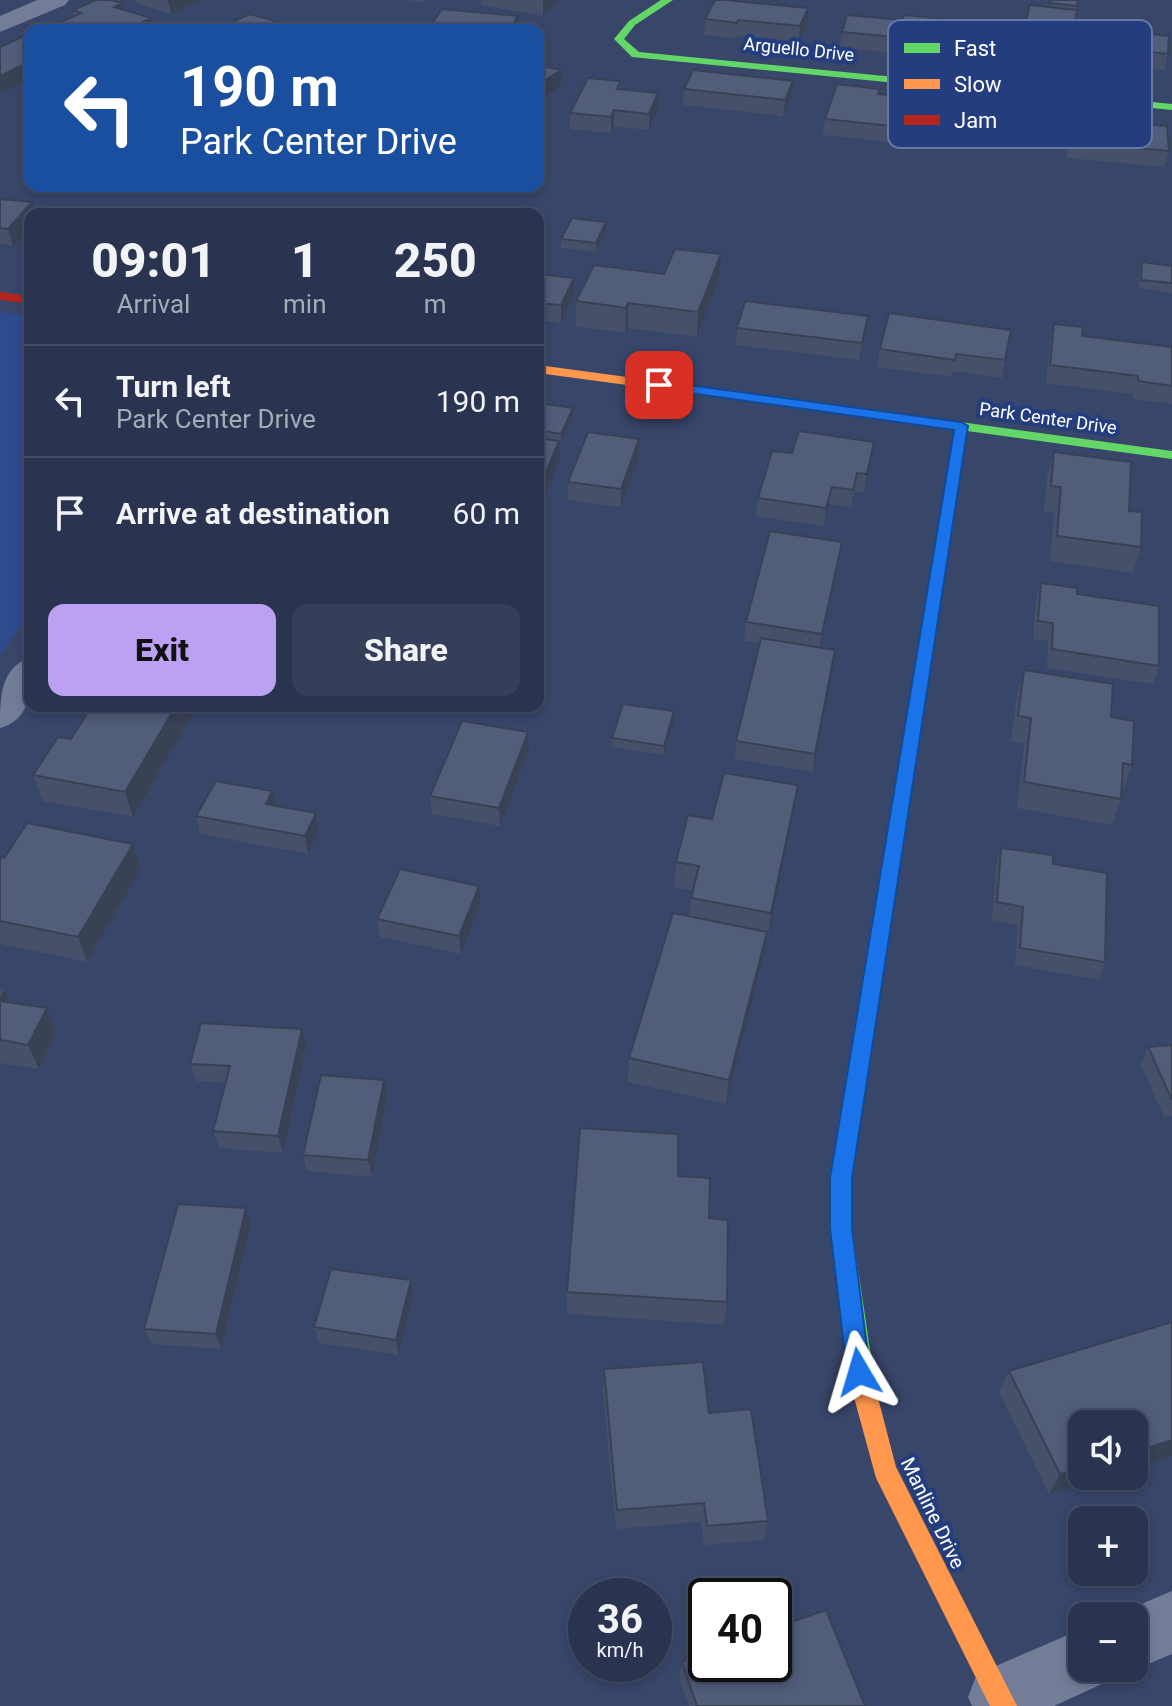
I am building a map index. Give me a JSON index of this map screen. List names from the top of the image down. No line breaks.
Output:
{"streets":{"street":["Arguello Drive","Park Center Drive","Manline Drive"]},"crossings":[["Park Center Drive","Manline Drive"]],"legend":["Fast","Slow","Jam"],"page":{"turn":["190 m","Park Center Drive"],"eta":["09:01","Arrival","1","min","250","m"],"list":[{"name":"Turn left","note":"Park Center Drive","value":"190 m"},{"name":"Arrive at destination","value":"60 m"}],"buttons":["Exit","Share"],"map_buttons":["+","−"],"speed":"36 km/h","limit":"40"}}
